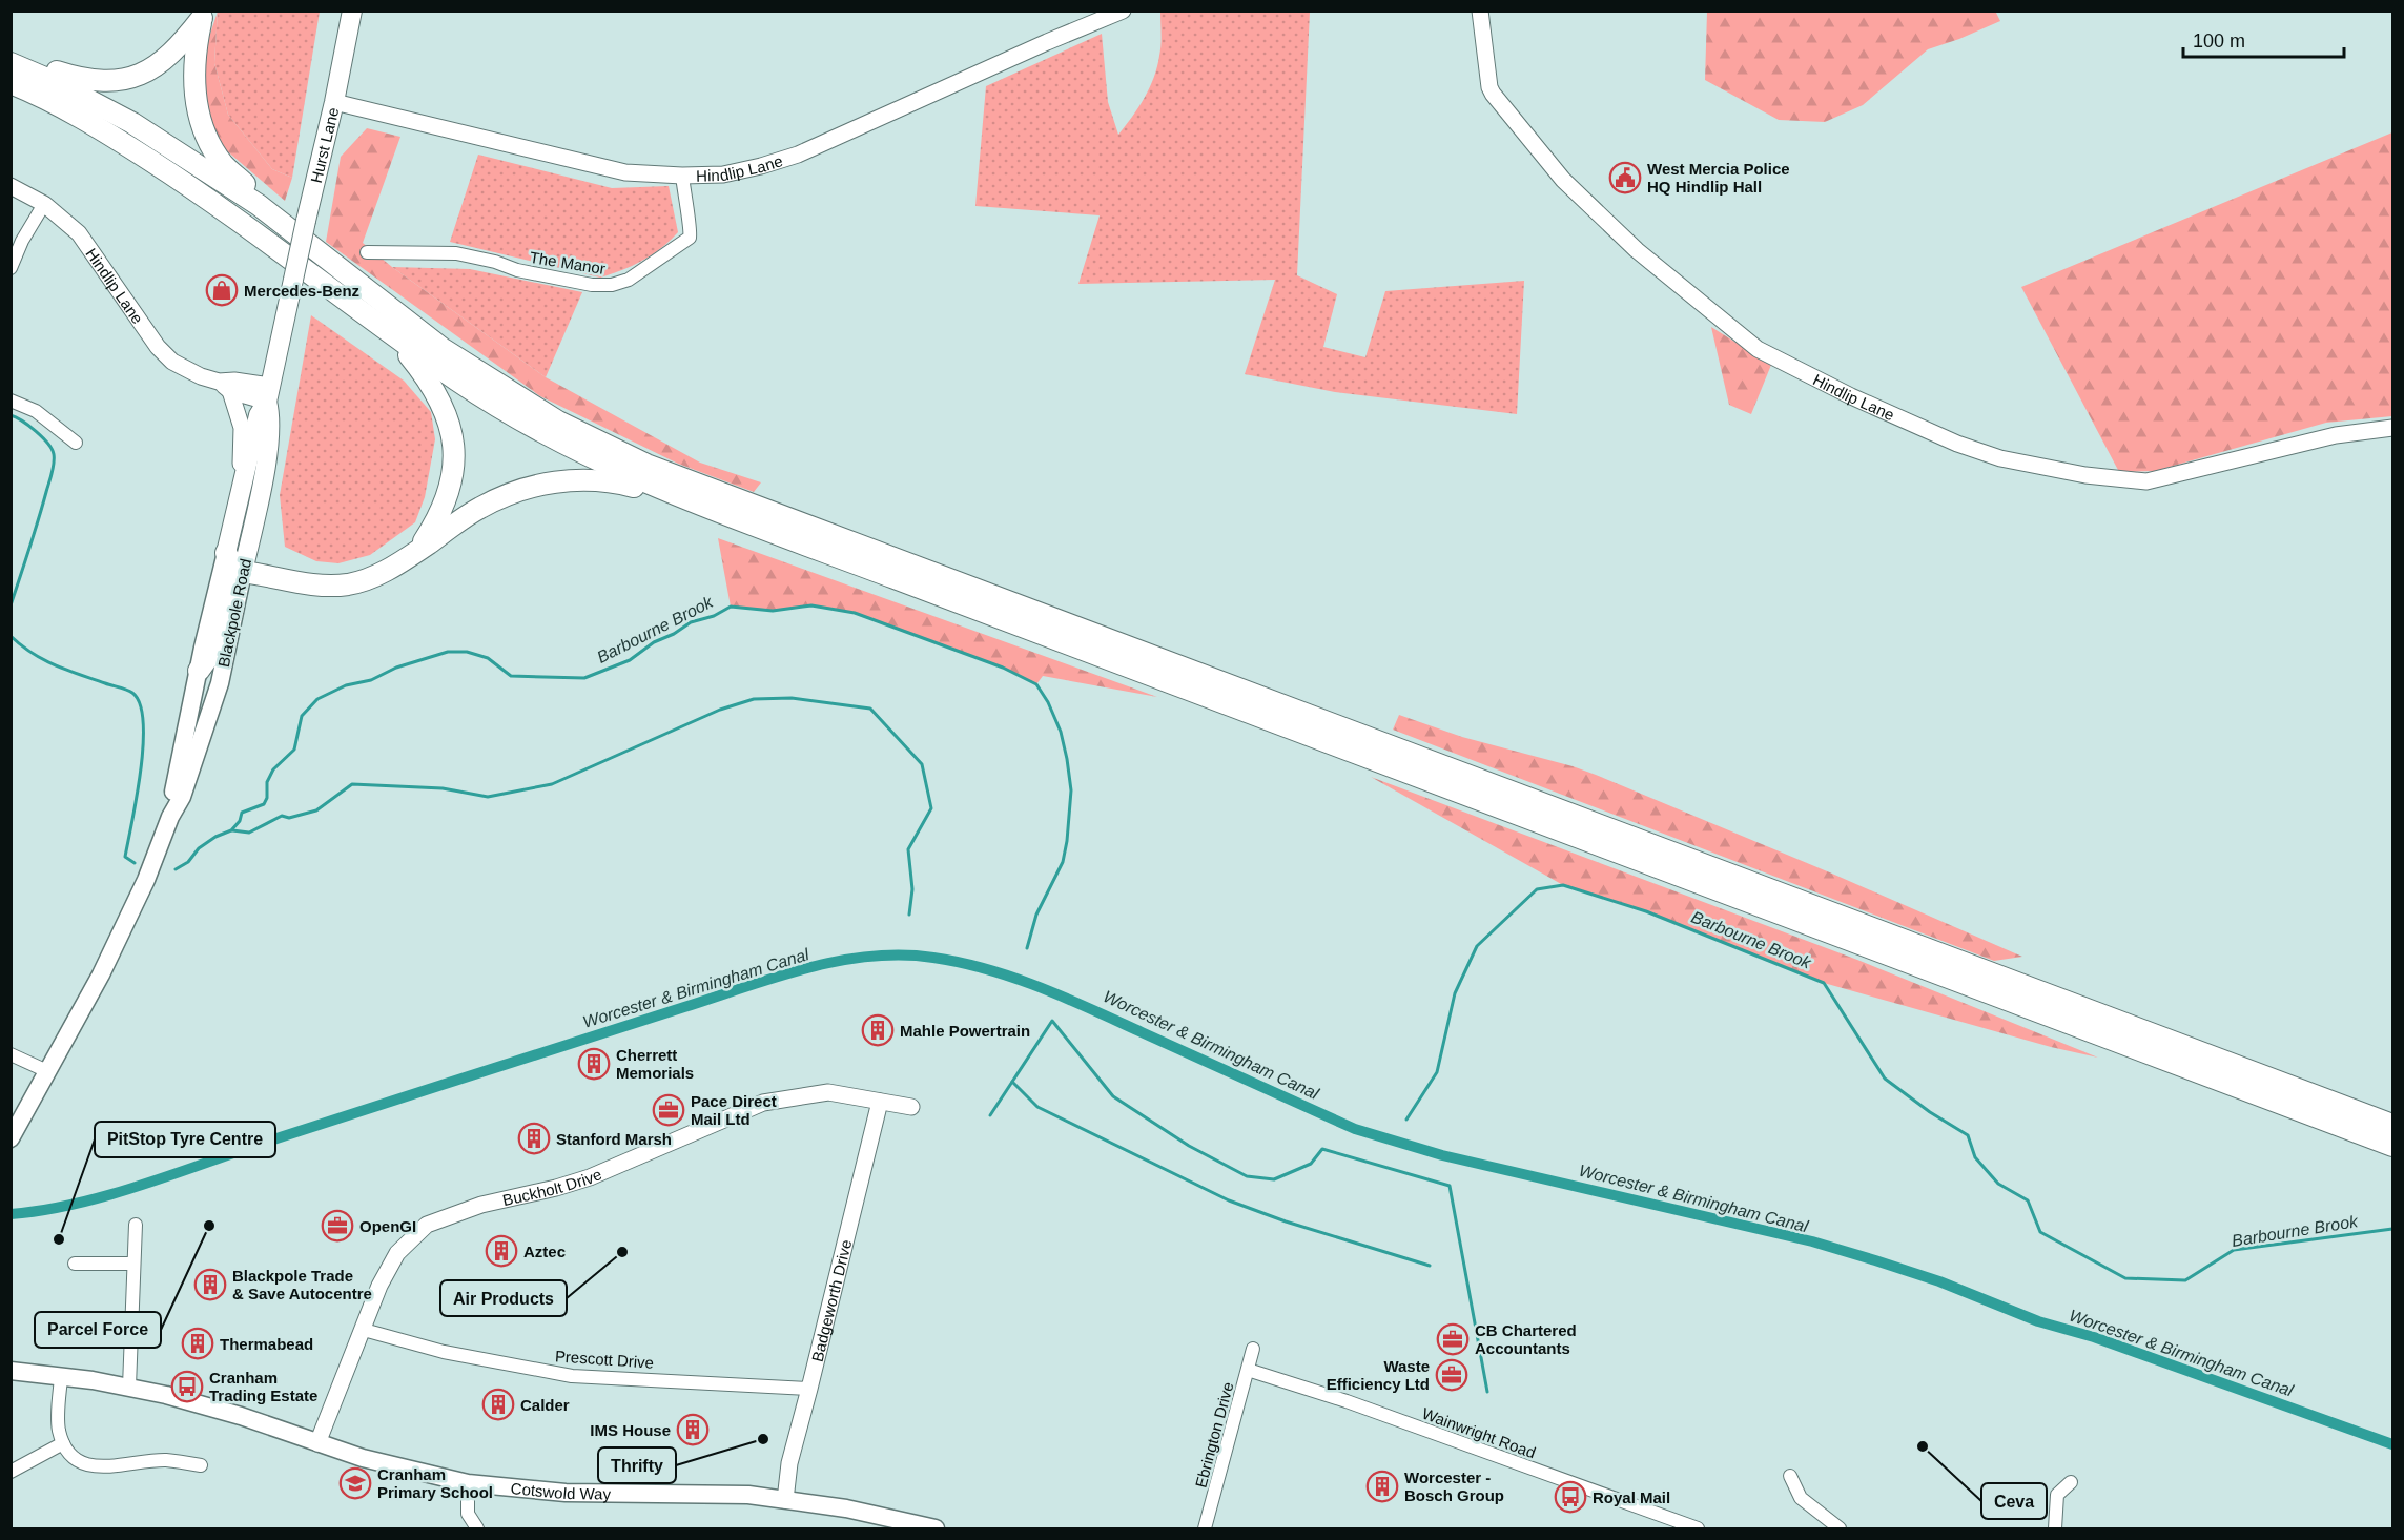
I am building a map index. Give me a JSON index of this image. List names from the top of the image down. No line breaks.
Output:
{"streets":{"main road":["Hurst Lane","Blackpole Road","Cotswold Way"],"street":["Hindlip Lane","The Manor","Buckholt Drive","Badgeworth Drive","Prescott Drive","Wainwright Road","Ebrington Drive"]},"crossings":[["Hurst Lane","Hindlip Lane"],["Hurst Lane","Blackpole Road"],["Hindlip Lane","The Manor"],["Hindlip Lane","Blackpole Road"],["Buckholt Drive","Badgeworth Drive"],["Buckholt Drive","Prescott Drive"],["Buckholt Drive","Cotswold Way"],["Badgeworth Drive","Prescott Drive"],["Badgeworth Drive","Cotswold Way"],["Wainwright Road","Ebrington Drive"]],"water":["Barbourne Brook","Worcester & Birmingham Canal"],"places":{"public building":["West Mercia Police HQ Hindlip Hall"],"shop":["Mercedes-Benz"],"building":["Mahle Powertrain","Cherrett Memorials","Stanford Marsh","Aztec","Blackpole Trade & Save Autocentre","Thermabead","Calder","IMS House","Worcester - Bosch Group"],"office":["Pace Direct Mail Ltd","OpenGI","CB Chartered Accountants","Waste Efficiency Ltd"],"other":["Parcel Force","PitStop Tyre Centre","Air Products","Thrifty","Ceva"],"bus stop":["Cranham Trading Estate","Royal Mail"],"school or university":["Cranham Primary School"]},"scale_bar":"100 m"}
